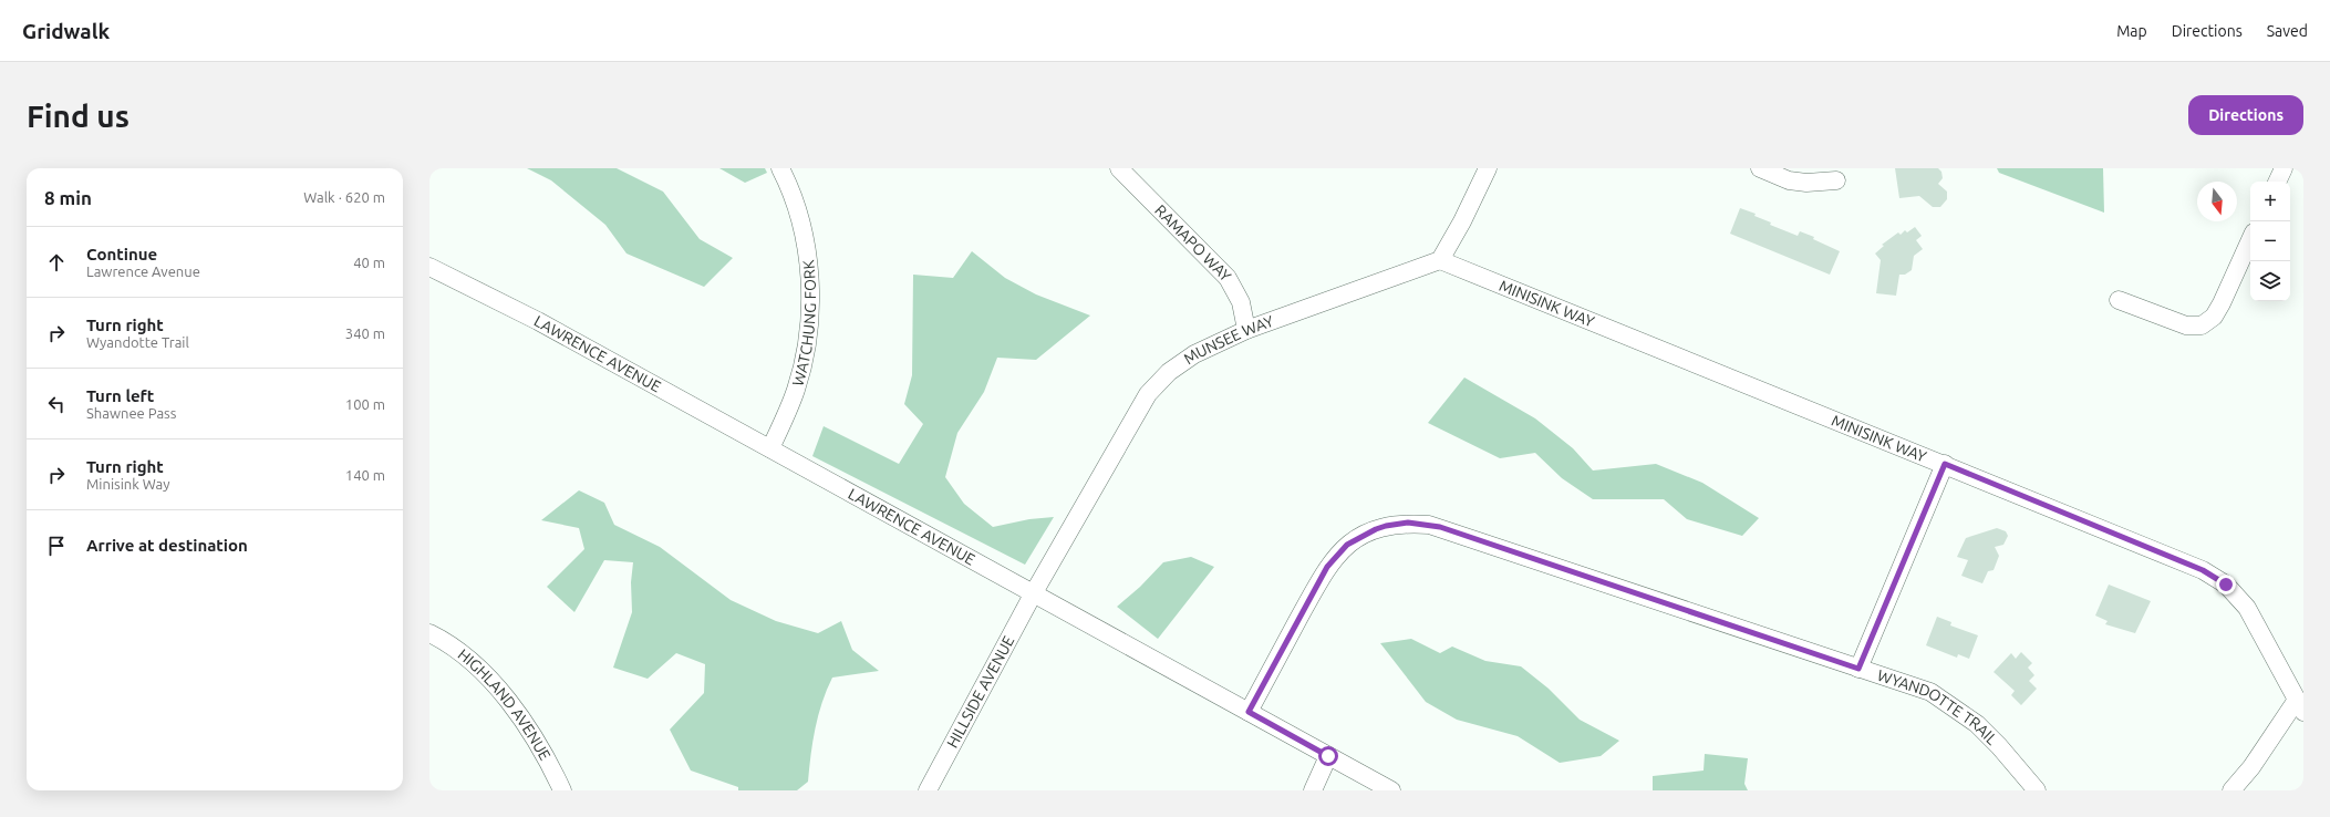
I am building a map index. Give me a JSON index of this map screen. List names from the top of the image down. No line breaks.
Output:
{"streets":{"street":["RAMAPO WAY","MINISINK WAY","WATCHUNG FORK","MUNSEE WAY","LAWRENCE AVENUE","HILLSIDE AVENUE","HIGHLAND AVENUE","WYANDOTTE TRAIL"]},"crossings":[["RAMAPO WAY","MUNSEE WAY"],["MINISINK WAY","MUNSEE WAY"],["WATCHUNG FORK","LAWRENCE AVENUE"],["MUNSEE WAY","LAWRENCE AVENUE"],["MUNSEE WAY","HILLSIDE AVENUE"],["LAWRENCE AVENUE","HILLSIDE AVENUE"],["LAWRENCE AVENUE","WYANDOTTE TRAIL"]],"north":"bottom","page":{"header":"Gridwalk","nav":["Map","Directions","Saved"],"buttons":"Directions","title":"Find us","heading":["8 min","Walk · 620 m"],"map_buttons":["+","−"],"list":[["Continue","Lawrence Avenue","40 m"],["Turn right","Wyandotte Trail","340 m"],["Turn left","Shawnee Pass","100 m"],["Turn right","Minisink Way","140 m"],"Arrive at destination"]}}
